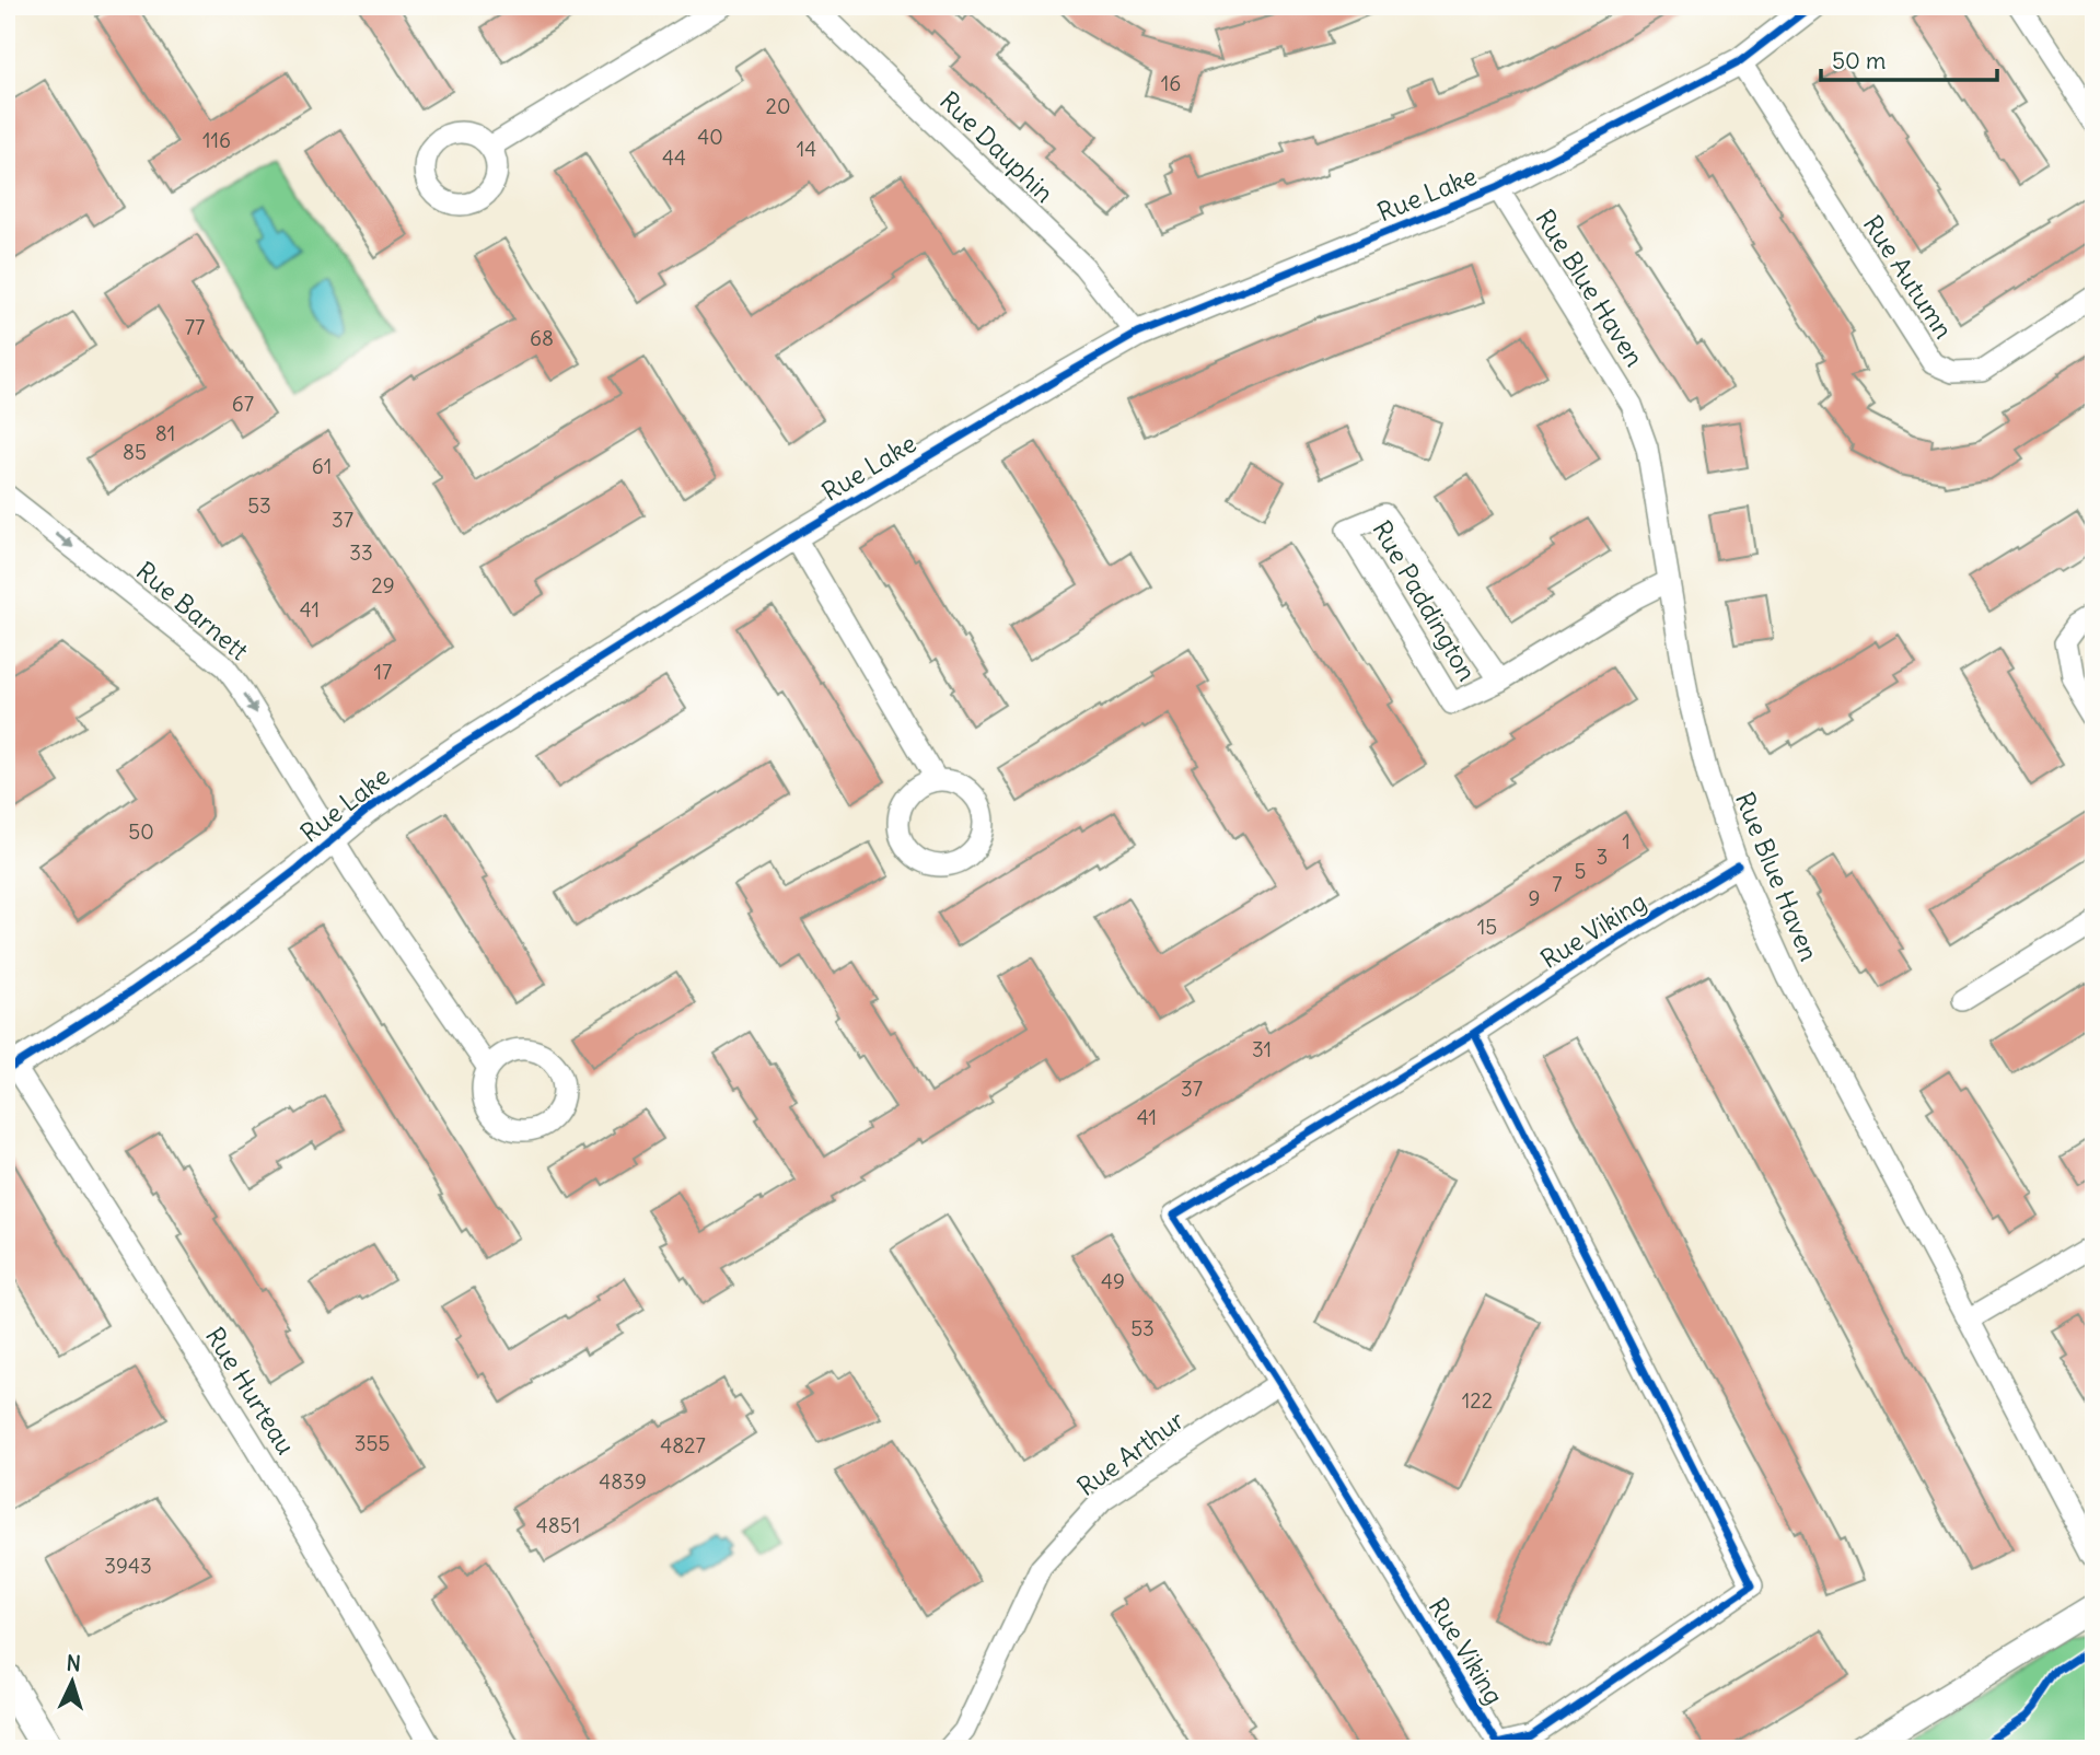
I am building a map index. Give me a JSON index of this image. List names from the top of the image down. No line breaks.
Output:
{"streets":{"street":["Rue Dauphin","Rue Lake","Rue Autumn","Rue Blue Haven","Rue Paddington","Rue Barnett","Rue Viking","Rue Hurteau","Rue Arthur"]},"crossings":[["Rue Dauphin","Rue Lake"],["Rue Lake","Rue Autumn"],["Rue Lake","Rue Blue Haven"],["Rue Lake","Rue Barnett"],["Rue Lake","Rue Hurteau"],["Rue Blue Haven","Rue Paddington"],["Rue Blue Haven","Rue Viking"],["Rue Viking","Rue Arthur"]],"one_way":["Rue Barnett"],"house_numbers":["16","20","40","116","14","44","77","68","67","81","85","61","53","37","33","29","41","17","50","1","3","5","7","9","15","31","37","41","49","53","122","355","4827","4839","4851","3943"],"scale_bar":"50 m","north":"top"}
